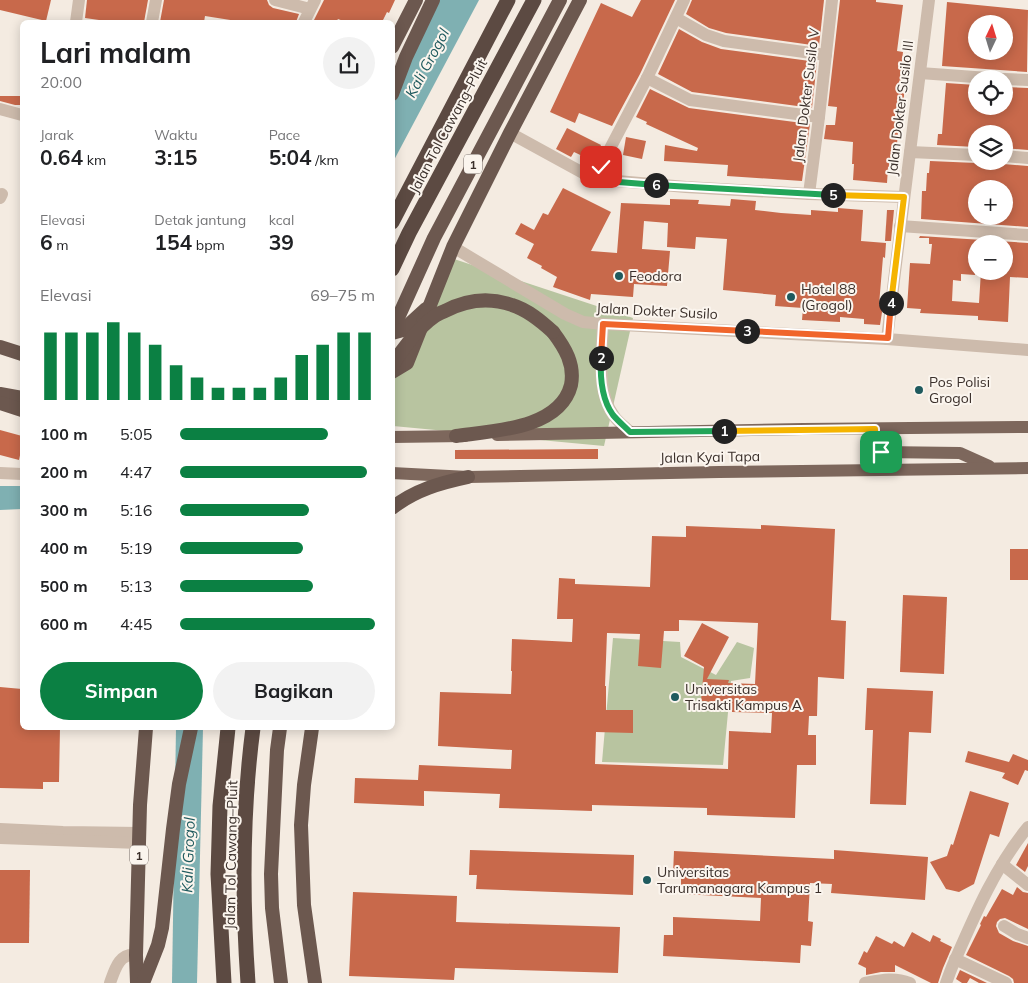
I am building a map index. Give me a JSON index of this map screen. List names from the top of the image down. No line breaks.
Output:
{"streets":{"highway":["Jalan Tol Cawang–Pluit","1"],"main road":["Jalan Kyai Tapa"],"street":["Jalan Dokter Susilo V","Jalan Dokter Susilo III","Jalan Dokter Susilo"]},"crossings":[["Jalan Dokter Susilo III","Jalan Dokter Susilo"],["1","Jalan Dokter Susilo"]],"water":["Kali Grogol"],"places":["Feodora","Hotel 88 (Grogol)","Pos Polisi Grogol","Universitas Trisakti Kampus A","Universitas Tarumanagara Kampus 1"],"north":"top","page":{"map_buttons":["+","−"],"heading":["Lari malam","20:00"],"stats":[["Jarak","0.64 km"],["Waktu","3:15"],["Pace","5:04 /km"],["Elevasi","6 m"],["Detak jantung","154 bpm"],["kcal","39"]],"pins":["6","5","4","3","2","1"],"chart":["Elevasi","69–75 m"],"list":[{"name":"100 m","note":"5:05"},{"name":"200 m","note":"4:47"},{"name":"300 m","note":"5:16"},{"name":"400 m","note":"5:19"},{"name":"500 m","note":"5:13"},{"name":"600 m","note":"4:45"}],"buttons":["Simpan","Bagikan"]}}
